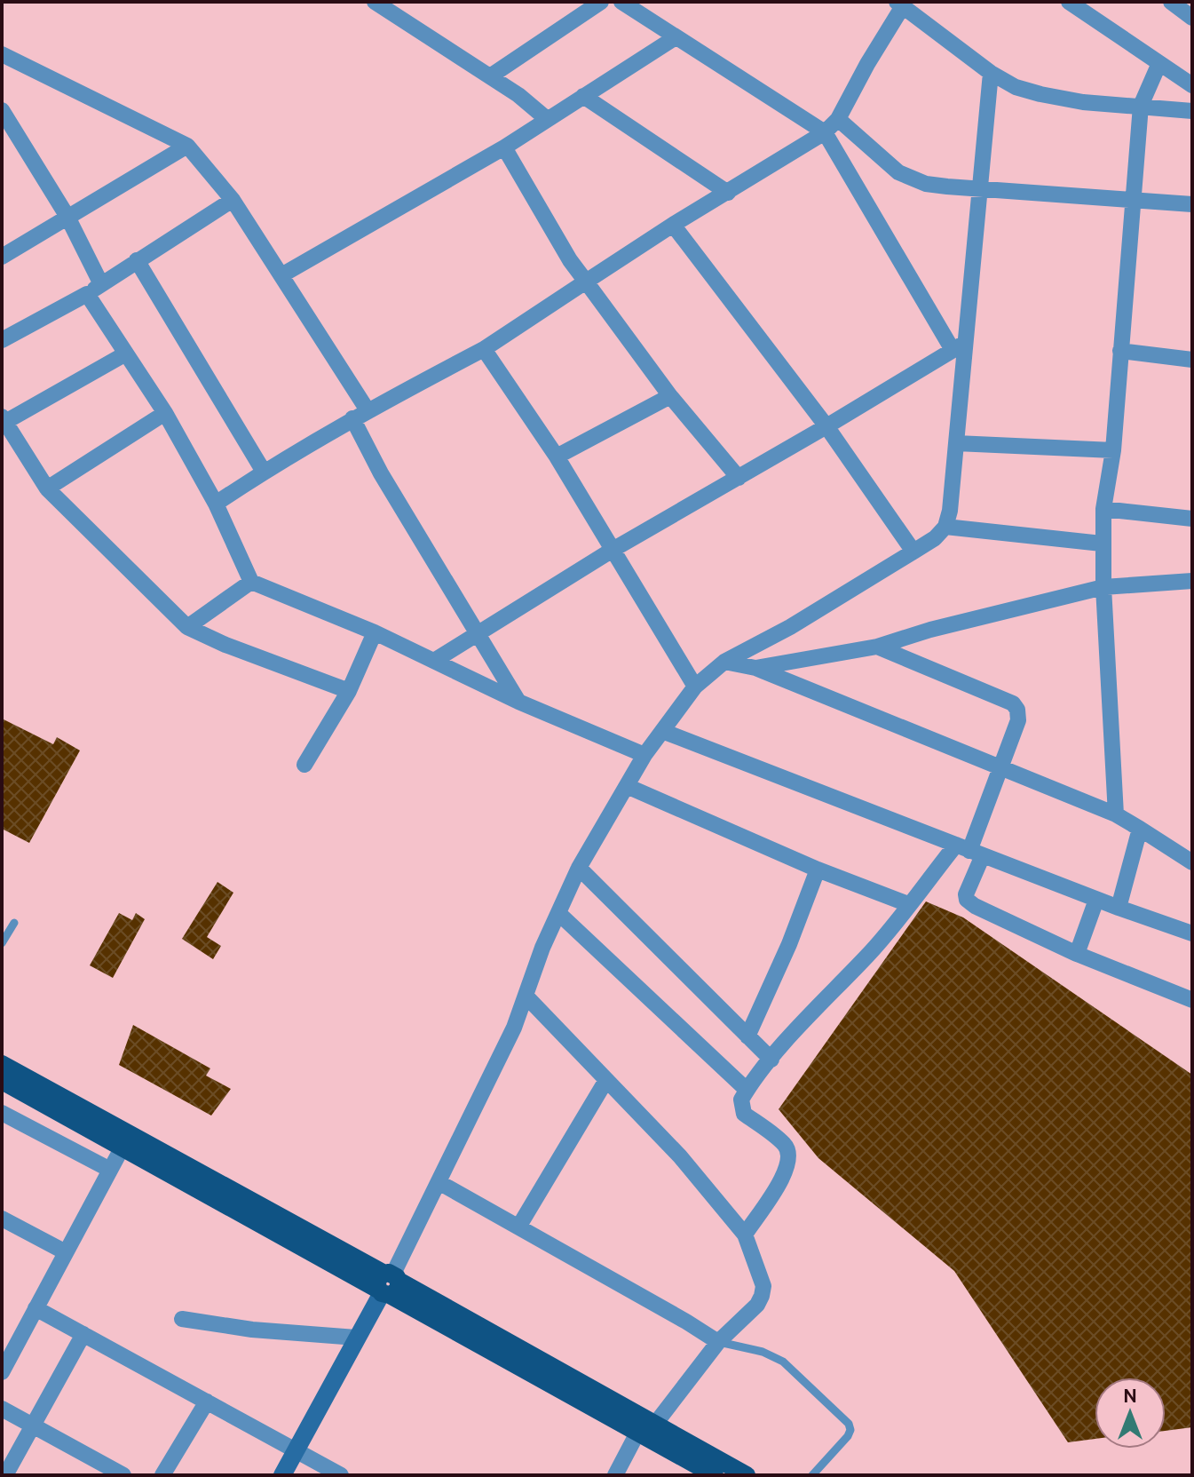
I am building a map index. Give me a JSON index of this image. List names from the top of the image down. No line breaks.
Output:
{"north":"top"}
